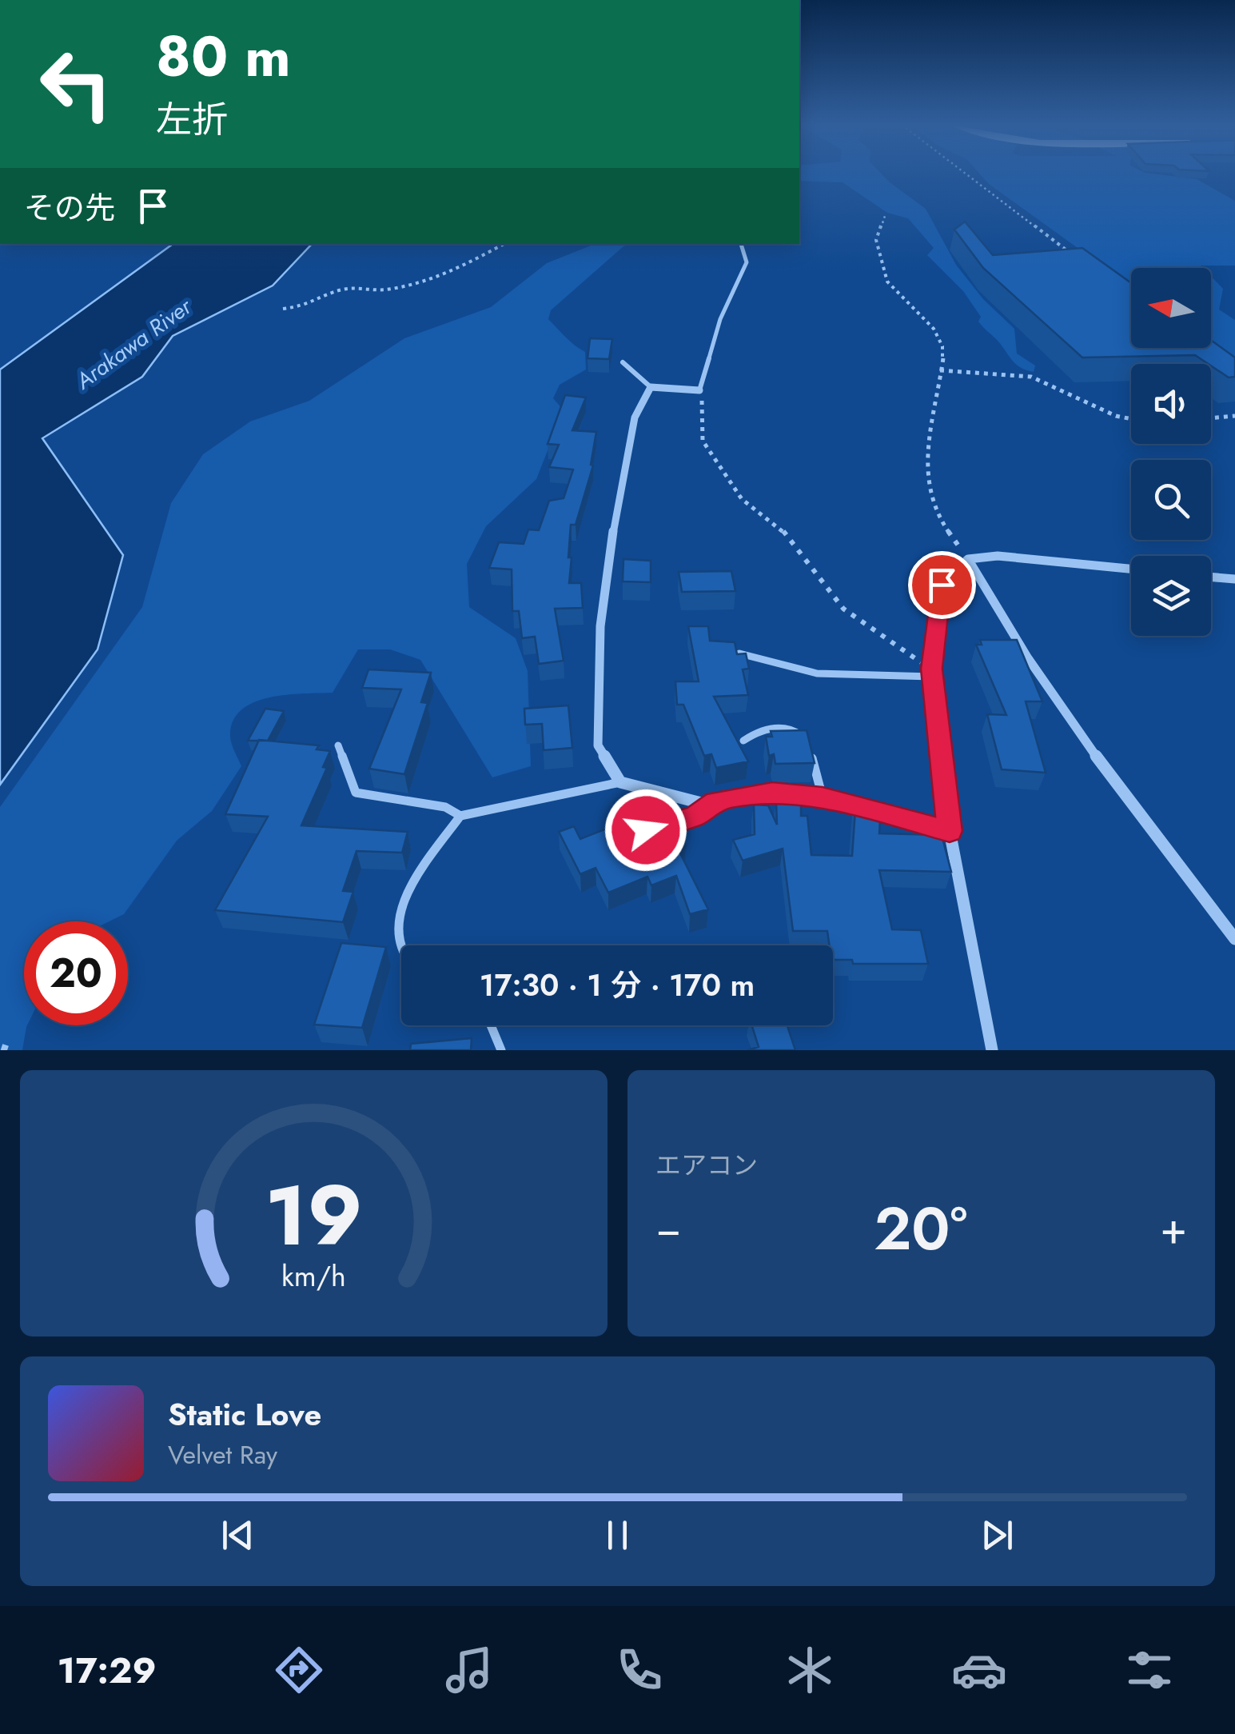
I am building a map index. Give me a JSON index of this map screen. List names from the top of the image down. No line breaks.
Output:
{"water":["Arakawa River"],"north":"left","page":{"turn":["80 m","左折"],"then":"その先","limit":"20","trip":"17:30 · 1 分 · 170 m","tile":"エアコン","heat":["−","20°","+"],"song":["Static Love","Velvet Ray"],"tabs":"17:29","gauge":["19","km/h"]}}
